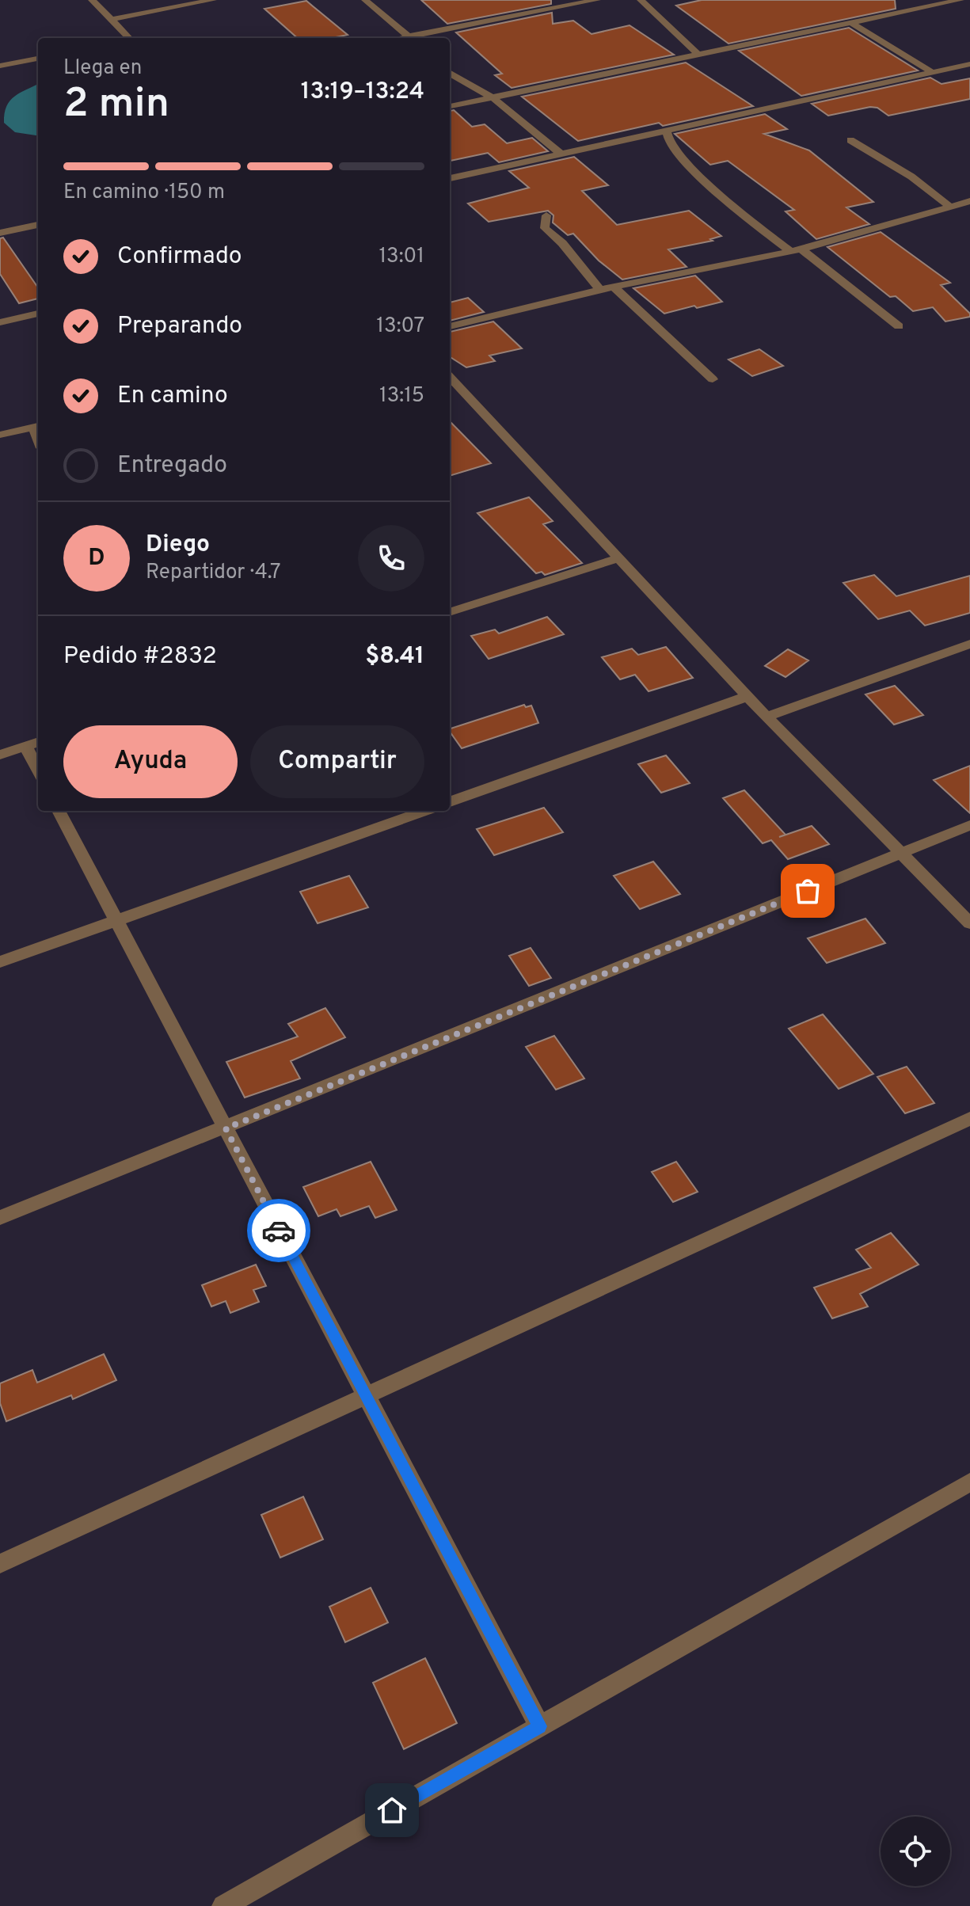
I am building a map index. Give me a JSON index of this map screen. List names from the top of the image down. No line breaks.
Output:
{"page":{"heading":["2 min","Llega en","13:19–13:24"],"panel":["Diego","Repartidor · 4.7","Pedido #2832","$8.41"],"bar":"En camino · 150 m","list":[["Confirmado","13:01"],["Preparando","13:07"],["En camino","13:15"],"Entregado"],"round":"D","buttons":["Ayuda","Compartir"]}}
